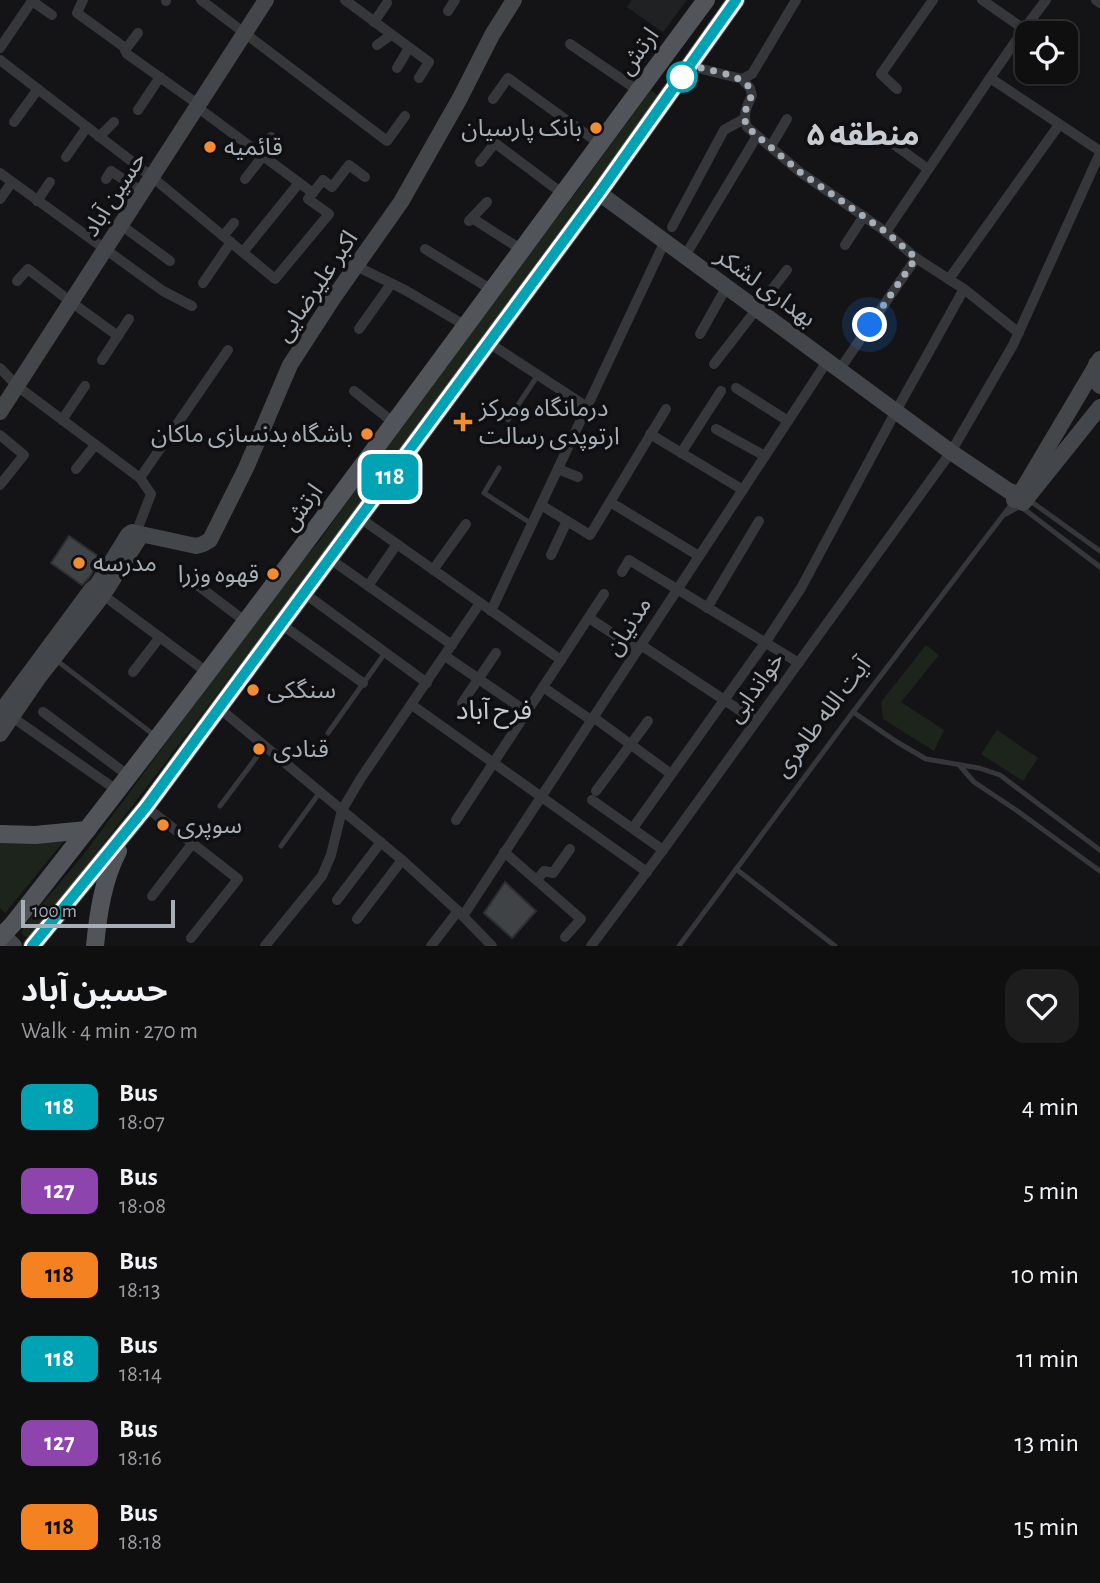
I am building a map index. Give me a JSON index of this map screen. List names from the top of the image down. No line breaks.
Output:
{"streets":{"main road":["ارتش"],"street":["حسین آباد","اکبر علیرضایی","بهداری لشکر","مدنیان","خواندابی"],"lane":["آیت الله طاهری"]},"crossings":[["ارتش","بهداری لشکر"],["بهداری لشکر","مدنیان"],["بهداری لشکر","خواندابی"],["بهداری لشکر","آیت الله طاهری"]],"districts":["منطقه ۵","فرح آباد"],"places":{"other":["بانک پارسیان","قائمیه","باشگاه بدنسازی ماکان","مدرسه","قهوه وزرا","سنگکی","قنادی","سوپری"],"health":["درمانگاه ومرکز ارتوپدی رسالت"]},"lines":["bus line 118"],"scale_bar":"100 m","page":{"on_map":"118","scale":"100 m","heading":["حسین آباد","Walk · 4 min · 270 m"],"list":[{"mark":"118","name":"Bus","note":"18:07","value":"4 min"},{"mark":"127","name":"Bus","note":"18:08","value":"5 min"},{"mark":"118","name":"Bus","note":"18:13","value":"10 min"},{"mark":"118","name":"Bus","note":"18:14","value":"11 min"},{"mark":"127","name":"Bus","note":"18:16","value":"13 min"},{"mark":"118","name":"Bus","note":"18:18","value":"15 min"}]}}
